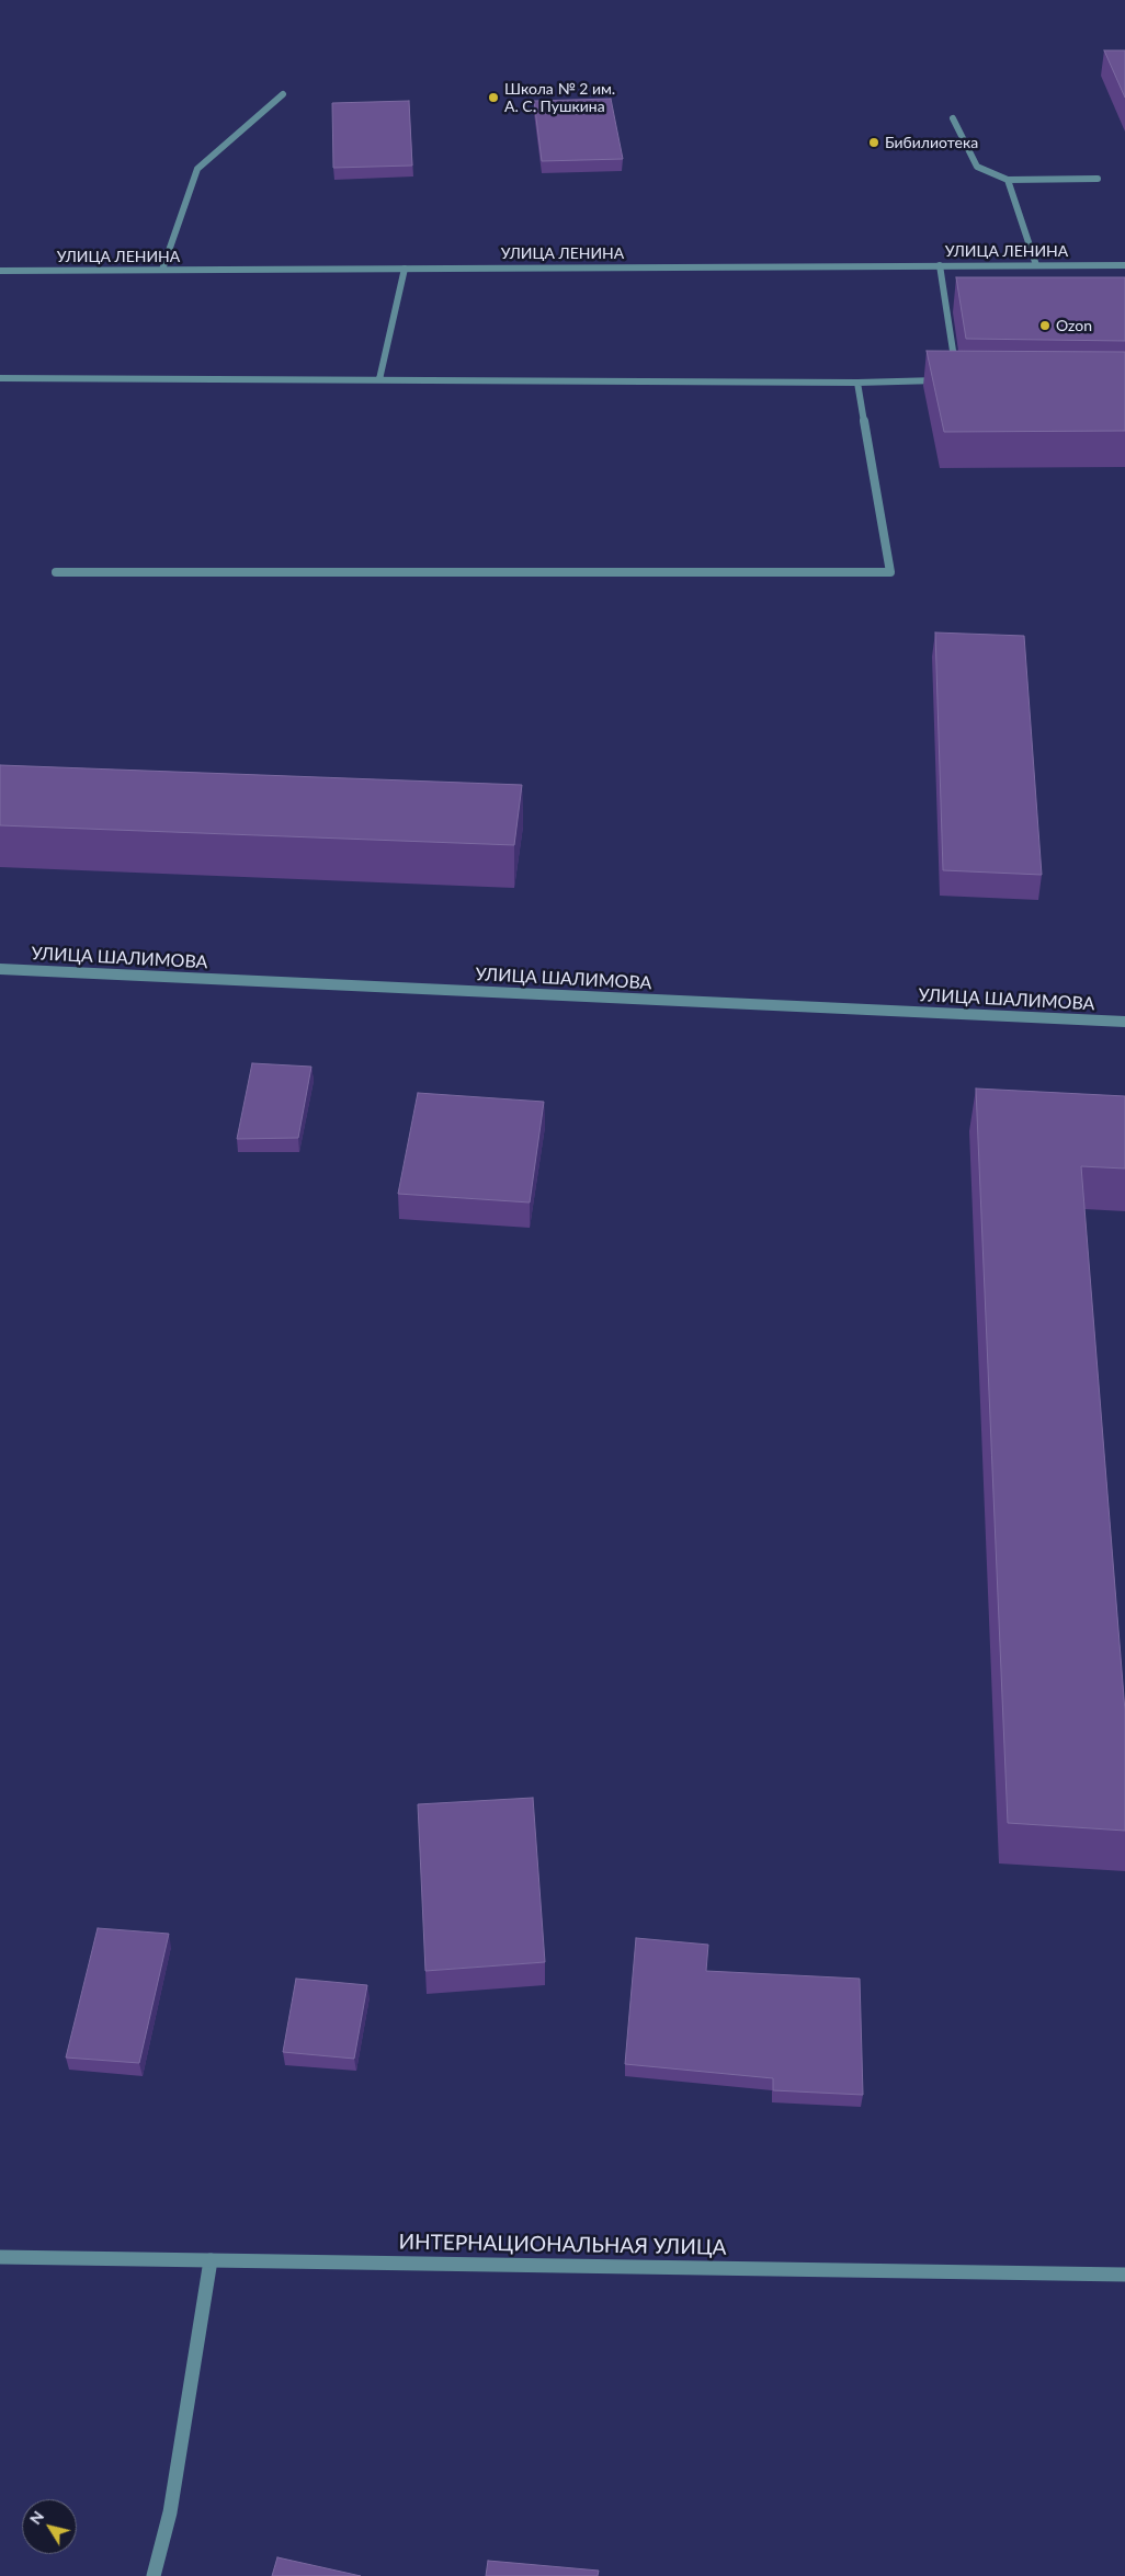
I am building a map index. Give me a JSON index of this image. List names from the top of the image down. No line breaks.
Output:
{"streets":{"street":["УЛИЦА ЛЕНИНА","УЛИЦА ШАЛИМОВА","ИНТЕРНАЦИОНАЛЬНАЯ УЛИЦА"]},"places":["Школа № 2 им. А. С. Пушкина","Бибилиотека","Ozon"],"north":"top left"}
